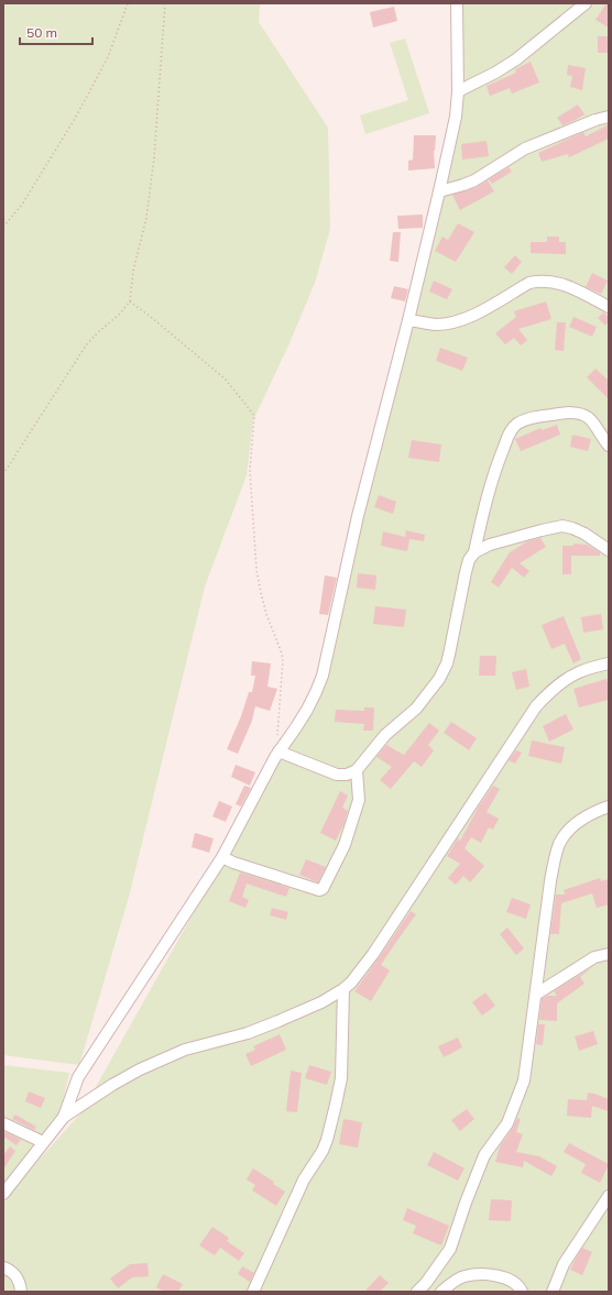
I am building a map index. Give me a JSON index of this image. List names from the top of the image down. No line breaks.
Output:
{"scale_bar":"50 m"}
